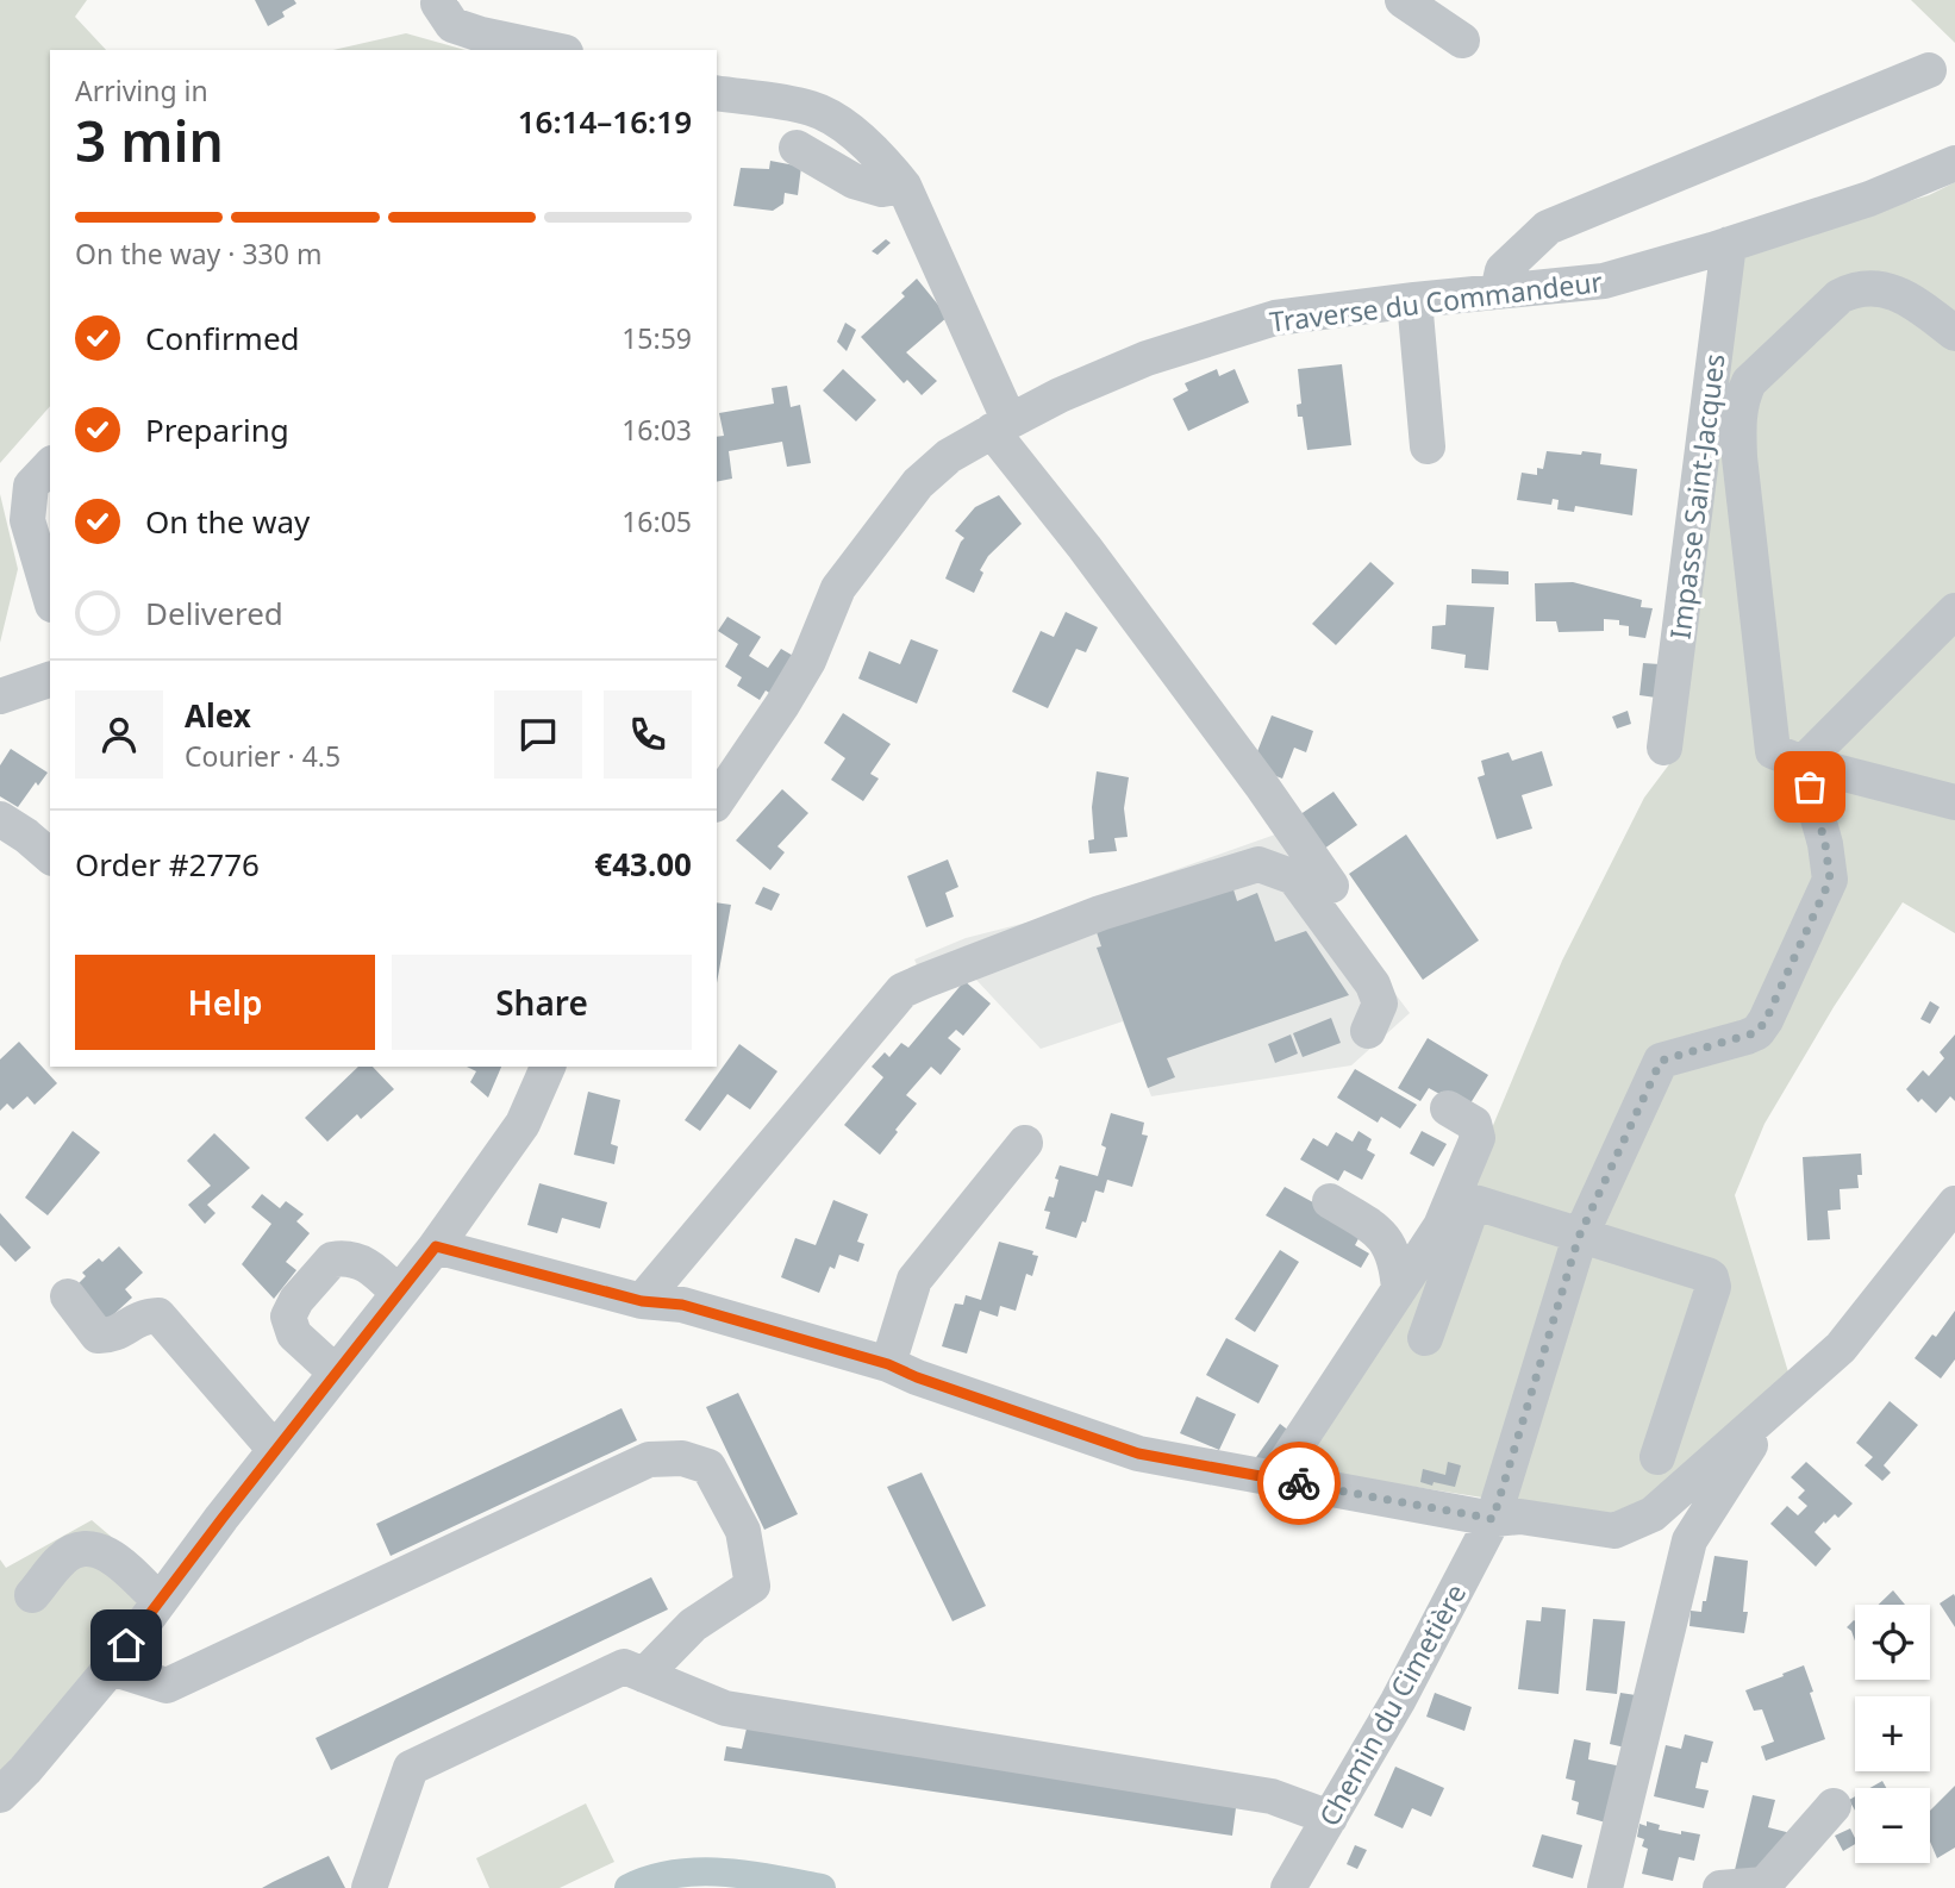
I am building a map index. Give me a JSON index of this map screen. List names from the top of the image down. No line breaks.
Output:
{"streets":{"street":["Traverse du Commandeur","Impasse Saint-Jacques","Chemin du Cimetière"]},"crossings":[["Traverse du Commandeur","Impasse Saint-Jacques"]],"page":{"heading":["3 min","Arriving in","16:14–16:19"],"panel":["Alex","Courier · 4.5","Order #2776","€43.00"],"bar":"On the way · 330 m","list":[["Confirmed","15:59"],["Preparing","16:03"],["On the way","16:05"],"Delivered"],"buttons":["Help","Share"],"map_buttons":["+","−"]}}
